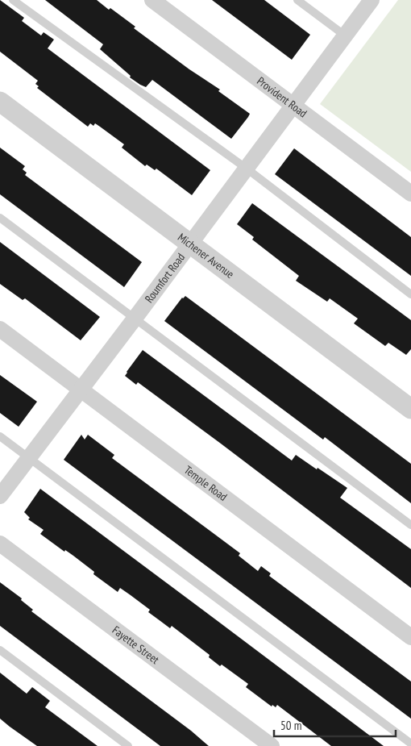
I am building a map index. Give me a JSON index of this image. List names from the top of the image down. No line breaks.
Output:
{"streets":{"street":["Provident Road","Michener Avenue","Roumfort Road","Temple Road","Fayette Street"]},"crossings":[["Provident Road","Roumfort Road"],["Michener Avenue","Roumfort Road"],["Roumfort Road","Temple Road"]],"scale_bar":"50 m"}
